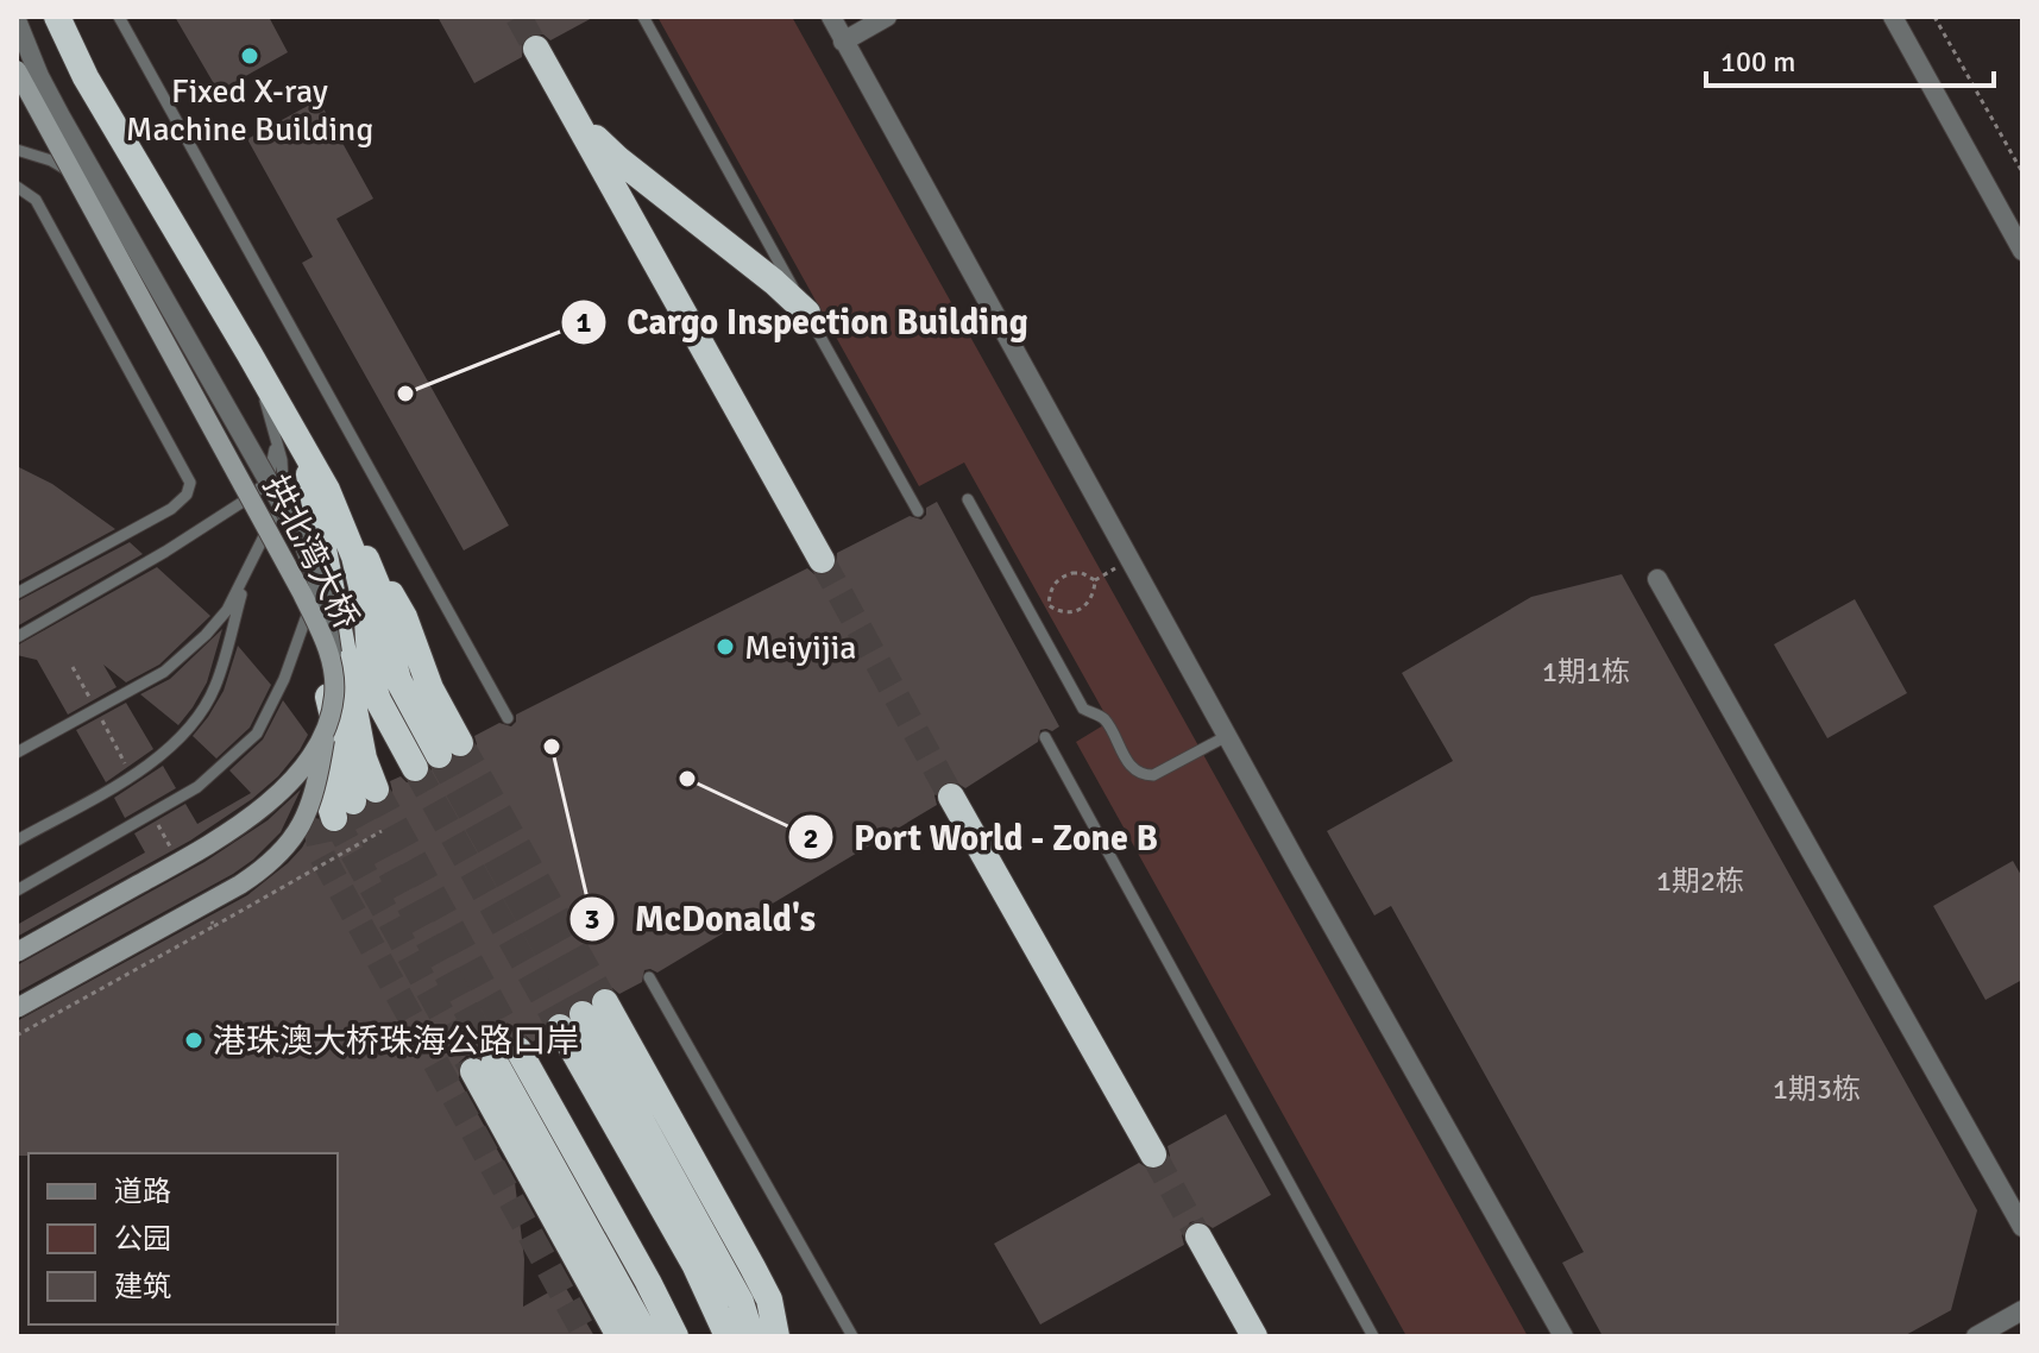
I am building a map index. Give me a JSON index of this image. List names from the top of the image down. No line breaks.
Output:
{"streets":{"main road":["拱北湾大桥"]},"places":["Fixed X-ray Machine Building","Cargo Inspection Building","Meiyijia","McDonald's","Port World - Zone B","港珠澳大桥珠海公路口岸"],"house_numbers":["1期1栋","1期2栋","1期3栋"],"legend":["道路","公园","建筑"],"scale_bar":"100 m"}
